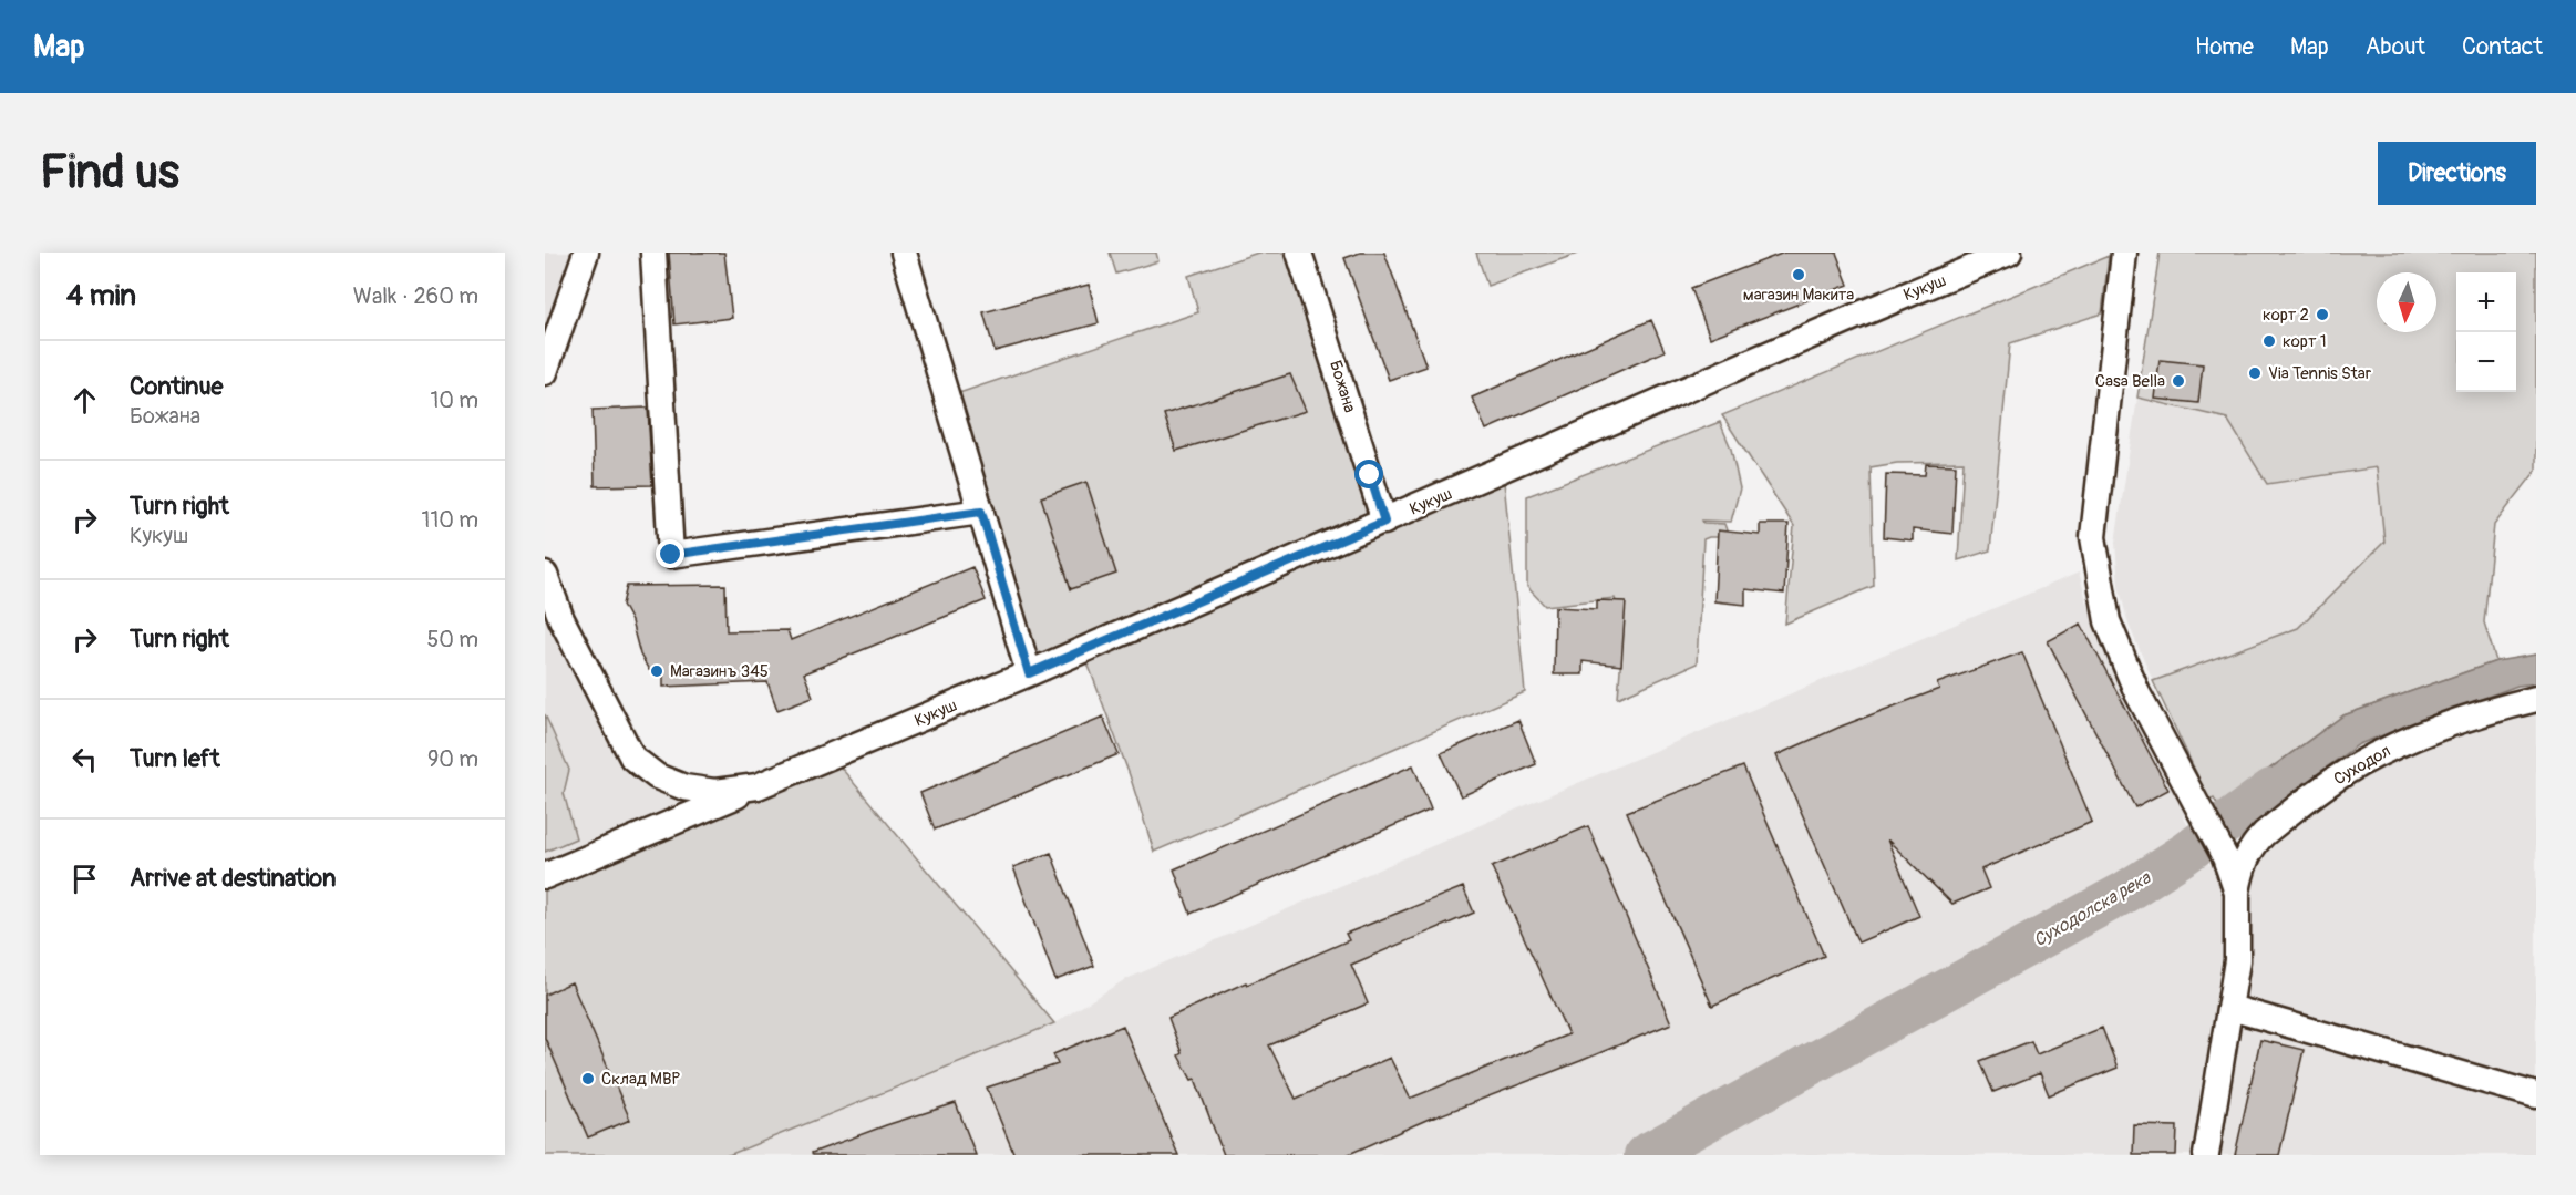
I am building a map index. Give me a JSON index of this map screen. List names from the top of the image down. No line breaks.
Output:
{"streets":{"street":["Кукуш","Божана","Суходол"]},"crossings":[["Кукуш","Божана"]],"water":["Суходолска река"],"places":["магазин Макита","корт 2","корт 1","Via Tennis Star","Casa Bella","Магазинъ 345","Склад МВР"],"north":"bottom","page":{"header":"Map","nav":["Home","Map","About","Contact"],"buttons":"Directions","title":"Find us","heading":["4 min","Walk · 260 m"],"map_buttons":["+","−"],"list":[["Continue","Божана","10 m"],["Turn right","Кукуш","110 m"],["Turn right","50 m"],["Turn left","90 m"],"Arrive at destination"]}}
